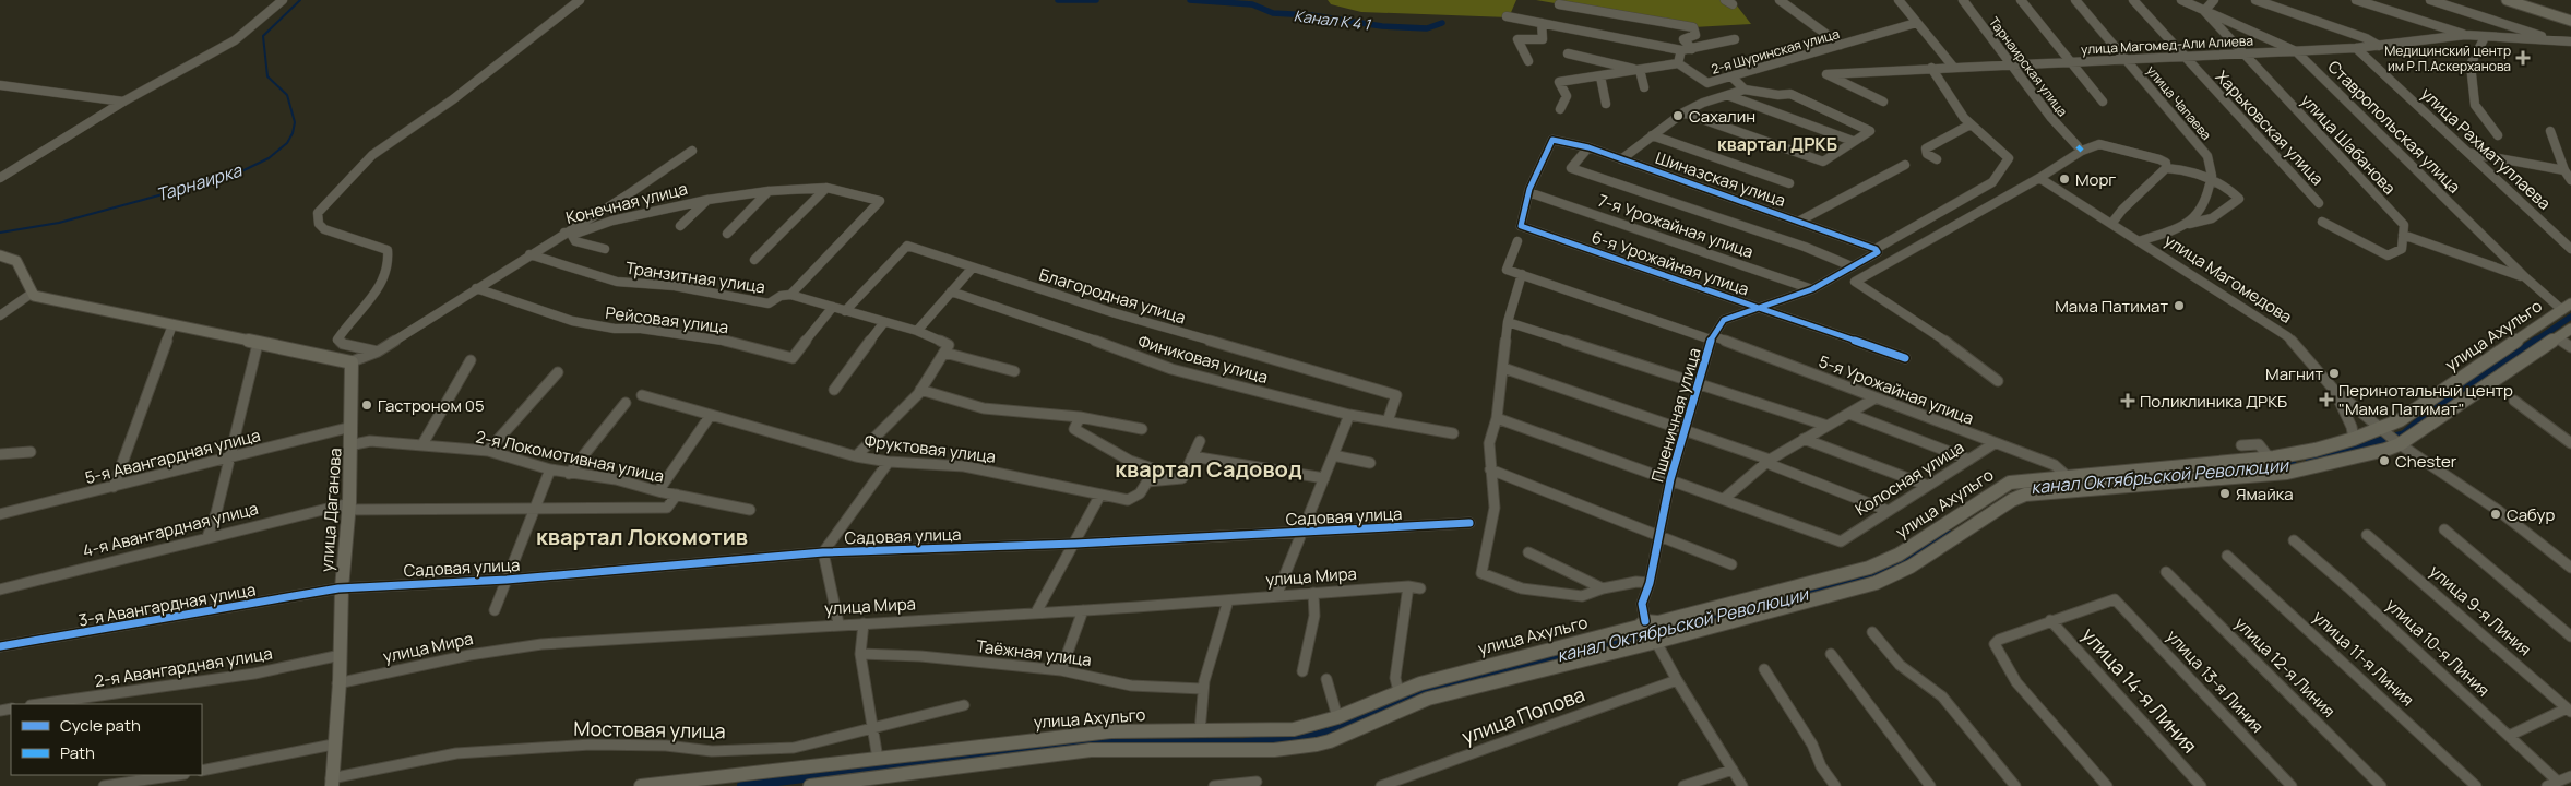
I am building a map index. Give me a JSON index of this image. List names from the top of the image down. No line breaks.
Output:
{"streets":{"main road":["улица Ахульго","улица Даганова"],"street":["улица Магомед-Али Алиева","2-я Шуринская улица","Тарнаирская улица","улица Чапаева","Ставропольская улица","Харьковская улица","улица Шабанова","улица Рахматуллаева","Шиназская улица","Конечная улица","7-я Урожайная улица","6-я Урожайная улица","Транзитная улица","улица Магомедова","Благородная улица","Рейсовая улица","Финиковая улица","5-я Урожайная улица","Пшеничная улица","Фруктовая улица","5-я Авангардная улица","2-я Локомотивная улица","Колосная улица","Садовая улица","4-я Авангардная улица","улица Мира","3-я Авангардная улица","улица 9-я Линия","улица 10-я Линия","Таёжная улица","улица 11-я Линия","2-я Авангардная улица","улица 12-я Линия","улица 13-я Линия","улица 14-я Линия","улица Попова","Мостовая улица"]},"crossings":[["улица Магомед-Али Алиева","Тарнаирская улица"],["улица Магомед-Али Алиева","улица Чапаева"],["улица Магомед-Али Алиева","Ставропольская улица"],["улица Магомед-Али Алиева","Харьковская улица"],["улица Магомед-Али Алиева","улица Шабанова"],["улица Магомед-Али Алиева","улица Рахматуллаева"],["Ставропольская улица","улица Шабанова"],["Ставропольская улица","улица Ахульго"],["Шиназская улица","7-я Урожайная улица"],["Шиназская улица","6-я Урожайная улица"],["Шиназская улица","Пшеничная улица"],["Конечная улица","Транзитная улица"],["Конечная улица","Рейсовая улица"],["Конечная улица","улица Даганова"],["7-я Урожайная улица","6-я Урожайная улица"],["7-я Урожайная улица","Пшеничная улица"],["6-я Урожайная улица","Пшеничная улица"],["улица Магомедова","улица Ахульго"],["Благородная улица","Финиковая улица"],["улица Ахульго","5-я Урожайная улица"],["улица Ахульго","Пшеничная улица"],["улица Ахульго","улица Мира"],["5-я Урожайная улица","Пшеничная улица"],["5-я Урожайная улица","Колосная улица"],["5-я Авангардная улица","улица Даганова"],["2-я Локомотивная улица","улица Даганова"],["2-я Локомотивная улица","4-я Авангардная улица"],["улица Даганова","Садовая улица"],["улица Даганова","4-я Авангардная улица"],["улица Даганова","улица Мира"],["улица Даганова","3-я Авангардная улица"],["улица Даганова","2-я Авангардная улица"],["улица Даганова","Мостовая улица"],["Садовая улица","3-я Авангардная улица"]],"districts":["квартал ДРКБ","квартал Садовод","квартал Локомотив"],"water":["Канал К 4 1","Тарнаирка","канал Октябрьской Революции"],"places":{"health":["Медицинский центр им Р.П.Аскерханова","Перинотальный центр \"Мама Патимат\"","Поликлиника ДРКБ"],"other":["Сахалин","Морг","Мама Патимат","Магнит","Гастроном 05","Chester","Ямайка","Сабур"]},"legend":["Cycle path","Path"]}
